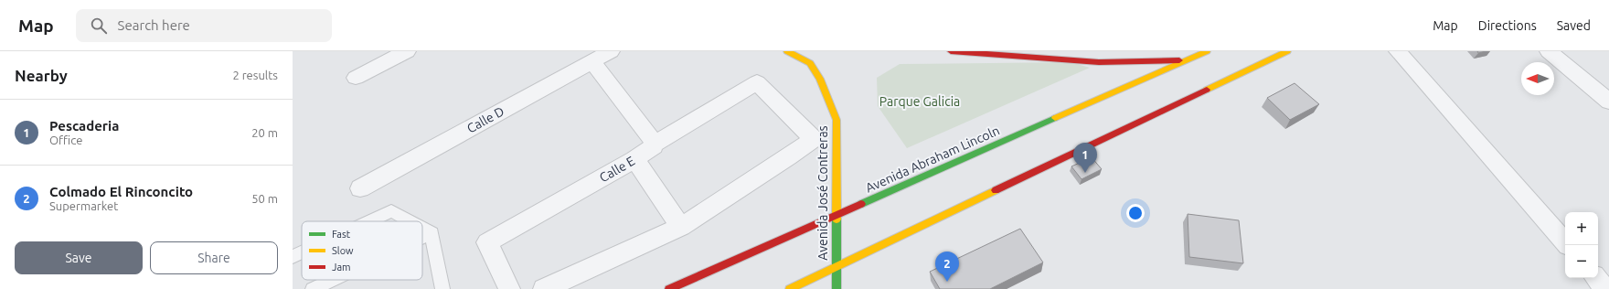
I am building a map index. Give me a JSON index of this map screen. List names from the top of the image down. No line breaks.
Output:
{"streets":{"main road":["Avenida Abraham Lincoln","Avenida José Contreras"],"street":["Calle D","Calle E"]},"crossings":[["Avenida Abraham Lincoln","Avenida José Contreras"]],"parks":["Parque Galicia"],"legend":["Fast","Slow","Jam"],"north":"left","page":{"header":"Map","search":"Search here","nav":["Map","Directions","Saved"],"heading":["Nearby","2 results"],"list":[{"mark":"1","name":"Pescaderia","note":"Office","value":"20 m"},{"mark":"2","name":"Colmado El Rinconcito","note":"Supermarket","value":"50 m"}],"pins":["1","2"],"map_buttons":["+","−"],"buttons":["Save","Share"]}}
